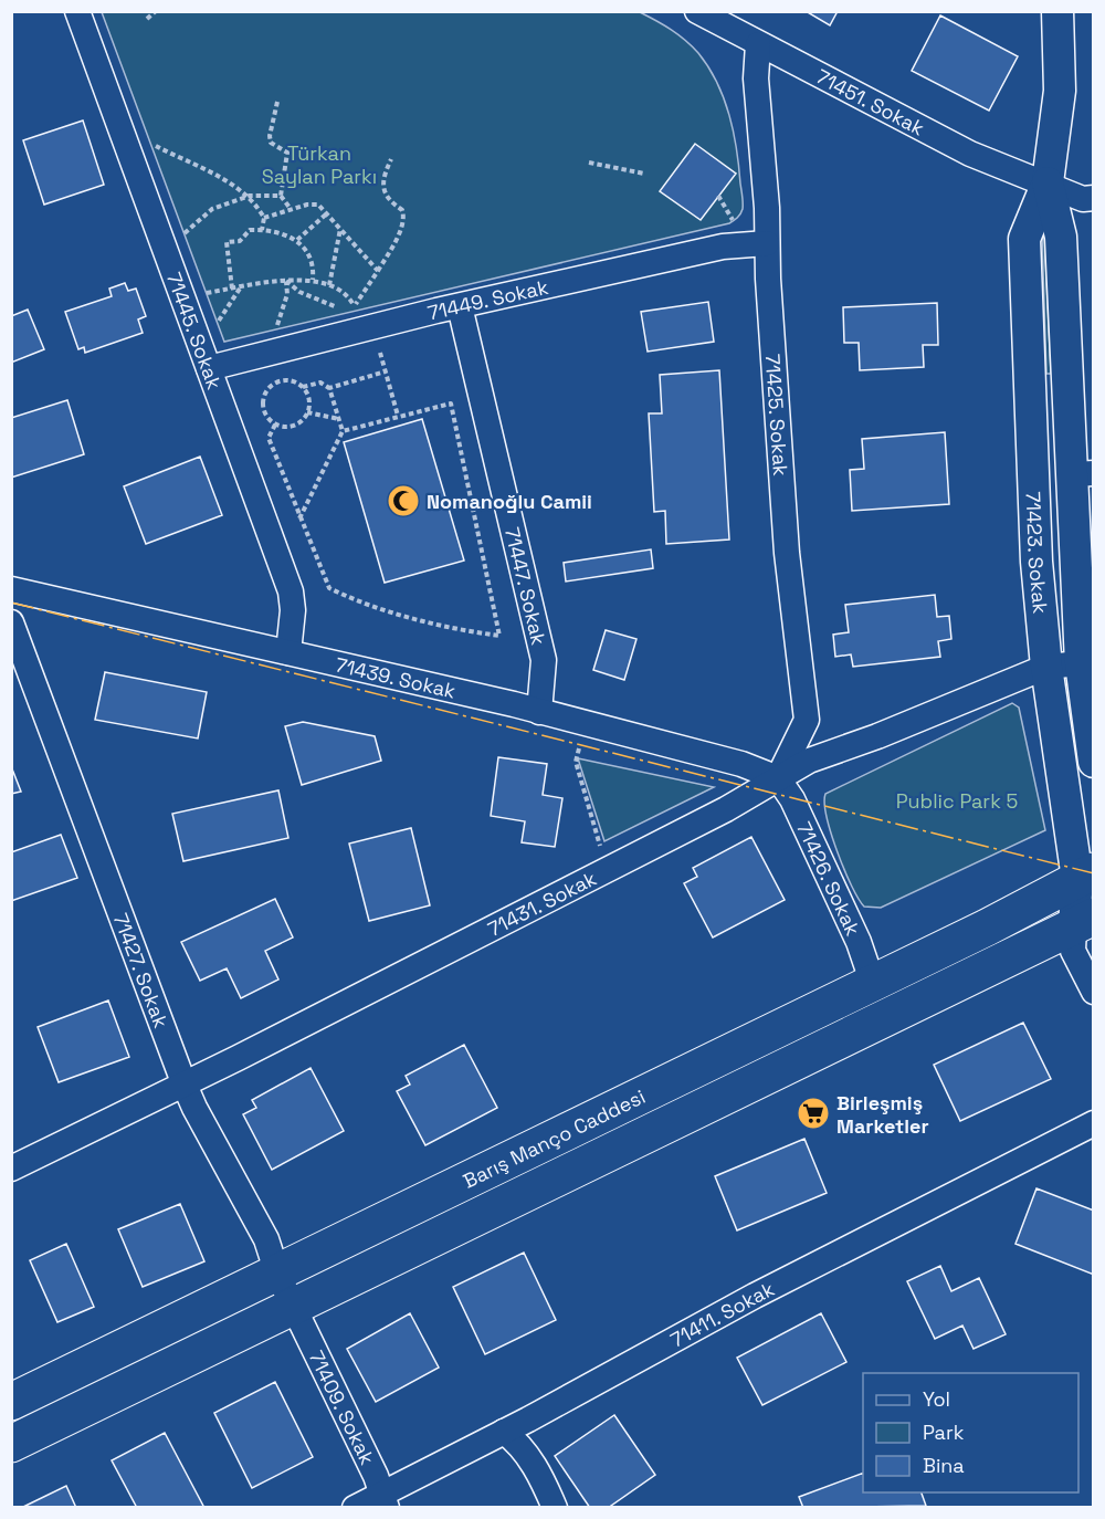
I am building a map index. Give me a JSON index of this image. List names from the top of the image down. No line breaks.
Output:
{"streets":{"main road":["Barış Manço Caddesi"],"street":["71451. Sokak","71449. Sokak","71445. Sokak","71425. Sokak","71423. Sokak","71447. Sokak","71439. Sokak","71426. Sokak","71431. Sokak","71427. Sokak","71411. Sokak","71409. Sokak"]},"crossings":[["71451. Sokak","71425. Sokak"],["71451. Sokak","71423. Sokak"],["71449. Sokak","71445. Sokak"],["71449. Sokak","71425. Sokak"],["71449. Sokak","71447. Sokak"],["71445. Sokak","71439. Sokak"],["71425. Sokak","71439. Sokak"],["71425. Sokak","71426. Sokak"],["71425. Sokak","71431. Sokak"],["71423. Sokak","71431. Sokak"],["71423. Sokak","Barış Manço Caddesi"],["71447. Sokak","71439. Sokak"],["71439. Sokak","71426. Sokak"],["71439. Sokak","71431. Sokak"],["71426. Sokak","71431. Sokak"],["71426. Sokak","Barış Manço Caddesi"],["71431. Sokak","71427. Sokak"],["71427. Sokak","Barış Manço Caddesi"],["71427. Sokak","71409. Sokak"],["Barış Manço Caddesi","71409. Sokak"],["71411. Sokak","71409. Sokak"]],"parks":["Türkan Saylan Parkı","Public Park 5"],"places":{"mosque":["Nomanoğlu Camii"],"supermarket":["Birleşmiş Marketler"]},"legend":["Yol","Park","Bina"]}
